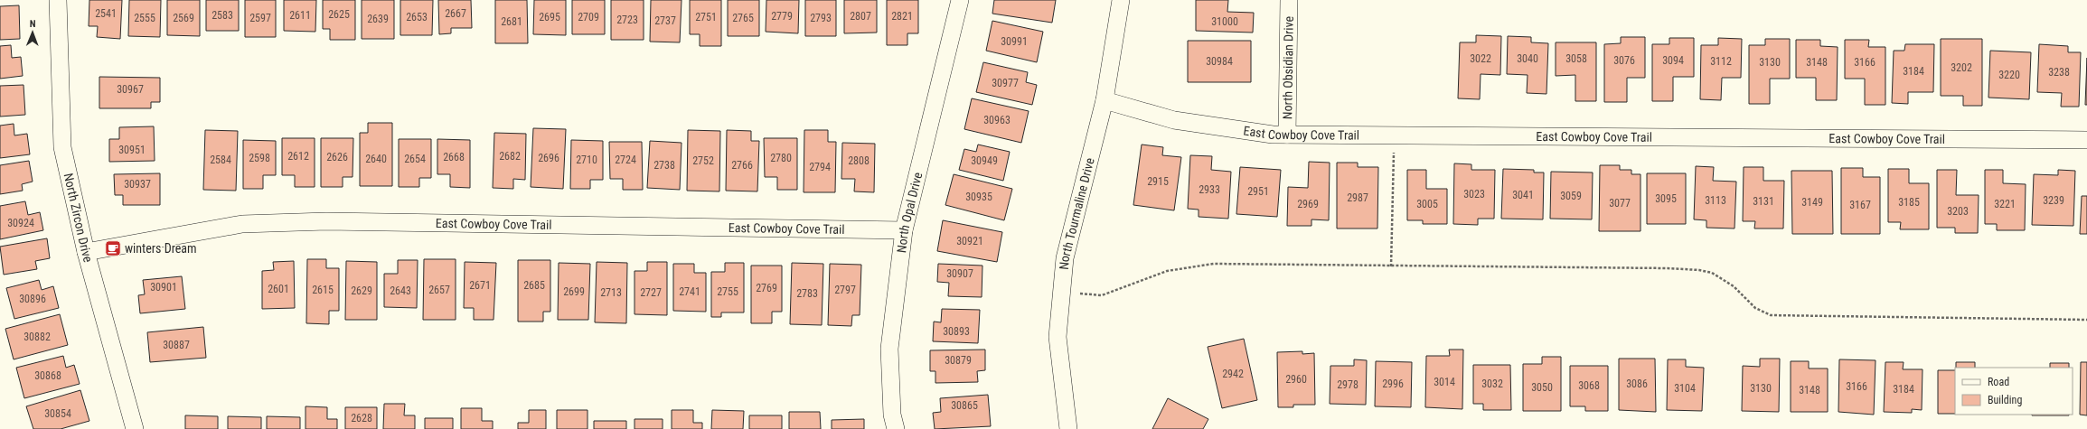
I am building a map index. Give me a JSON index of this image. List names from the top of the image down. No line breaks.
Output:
{"streets":{"street":["North Obsidian Drive","East Cowboy Cove Trail","North Opal Drive","North Tourmaline Drive","North Zircon Drive"]},"crossings":[["North Obsidian Drive","East Cowboy Cove Trail"],["East Cowboy Cove Trail","North Opal Drive"],["East Cowboy Cove Trail","North Tourmaline Drive"],["East Cowboy Cove Trail","North Zircon Drive"]],"places":{"cafe":["winters Dream"]},"house_numbers":["2541","2667","2625","2583","2611","2779","2807","2821","2653","2695","2709","2751","2555","2569","2597","2765","2793","2639","2723","2737","2681","31000","30991","3022","3040","3058","3076","3094","30984","3112","3130","3148","3166","3202","3184","3238","3220","30977","30967","30963","30951","2612","2682","2626","2668","2598","2696","2780","2640","2654","2584","2710","2724","2752","2808","30949","2738","2766","2794","2915","30937","2933","2951","3023","3041","3059","30935","2987","3095","3113","3239","3131","3149","3185","3077","2969","3005","3221","3167","3203","30924","30921","30907","2671","2685","30901","2769","2601","2615","2657","2797","2629","2643","2699","2741","2755","2713","2727","2783","30896","30893","30882","30887","30879","2942","30868","2960","3014","2996","3032","3086","2978","3068","3166","3050","3104","3130","3184","3148","30865","30854","2628"],"legend":["Road","Building"],"north":"top"}
